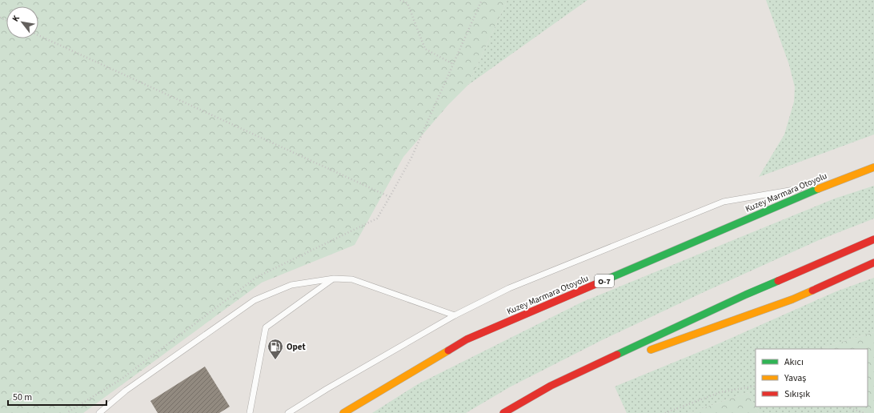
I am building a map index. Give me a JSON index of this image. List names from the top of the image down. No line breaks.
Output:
{"streets":{"highway":["Kuzey Marmara Otoyolu","O-7"]},"places":{"fuel station":["Opet"]},"legend":["Akıcı","Yavaş","Sıkışık"],"scale_bar":"50 m","north":"top left"}
